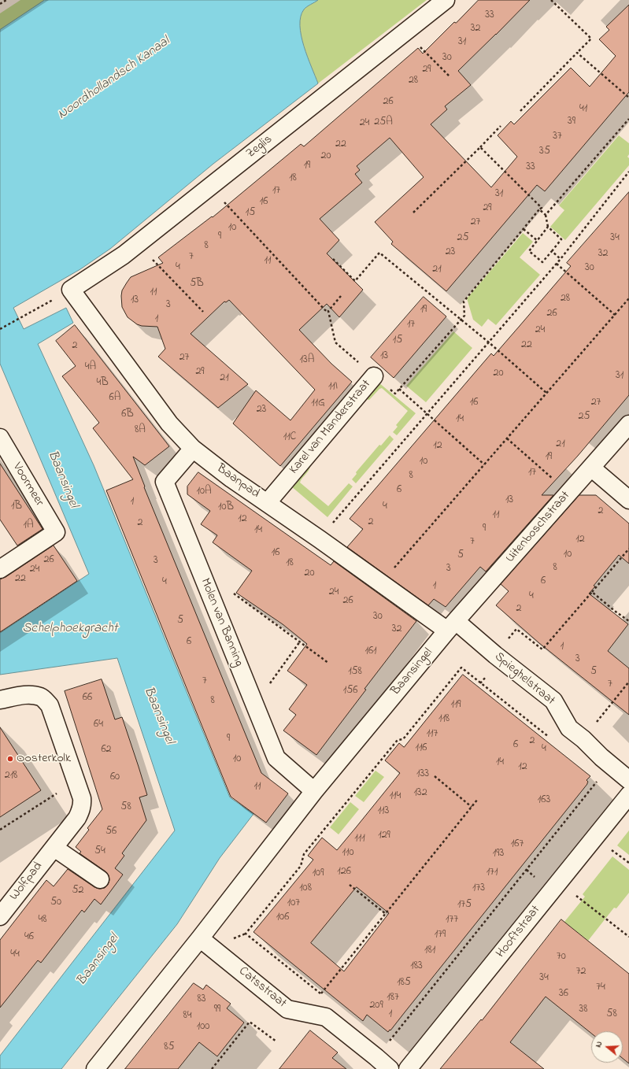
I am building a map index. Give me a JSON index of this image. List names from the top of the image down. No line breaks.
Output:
{"streets":{"street":["Zeglis","Karel van Manderstraat","Baanpad","Voormeer","Uitenboschstraat","Molen van Banning","Baansingel","Spieghelstraat","Wolfpad","Hooftstraat","Catsstraat"]},"crossings":[["Zeglis","Baanpad"],["Karel van Manderstraat","Baanpad"],["Baanpad","Uitenboschstraat"],["Baanpad","Molen van Banning"],["Baanpad","Baansingel"],["Baanpad","Spieghelstraat"],["Uitenboschstraat","Baansingel"],["Uitenboschstraat","Spieghelstraat"],["Molen van Banning","Baansingel"],["Baansingel","Spieghelstraat"],["Baansingel","Catsstraat"]],"water":["Noordhollandsch Kanaal","Baansingel","Schelphoekgracht"],"places":["Oosterkolk"],"house_numbers":["33","32","31","30","29","28","26","41","39","25A","24","37","22","35","20","19","33","18","17","31","16","29","15","27","10","9","25","34","8","23","32","7","11","4","30","21","5B","11","28","13","3","19","26","1","17","24","15","22","2","13","27","13A","4A","29","20","31","21","4B","11I","6A","16","27","11G","23","6B","25","14","8A","11C","21","12","19","10","17","8","6","10A","13","1","1B","4","10B","2","11","12","2","2","1A","9","14","12","7","16","10","5","26","3","18","8","3","24","20","22","6","4","1","24","4","26","2","30","5","32","6","1","161","3","158","5","7","7","156","66","8","119","118","64","117","9","2","6","116","4","62","10","14","12","133","218","60","11","132","114","163","58","113","56","129","111","167","54","110","193","126","171","109","108","173","52","50","107","175","106","48","177","179","46","181","44","70","183","72","34","185","74","36","187","83","209","99","38","1","58","84","100","85"],"north":"left"}
